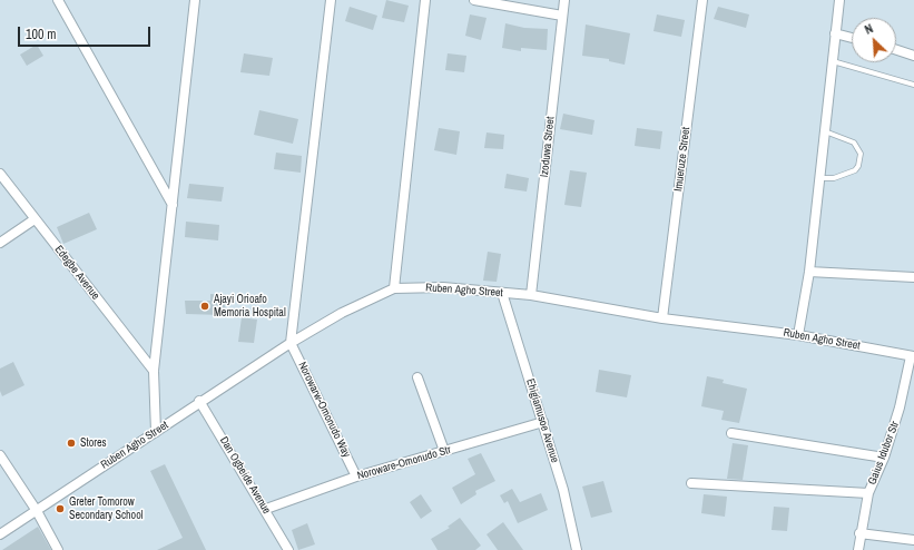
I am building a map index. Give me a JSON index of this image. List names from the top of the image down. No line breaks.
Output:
{"streets":{"street":["Izoduwa Street","Imueruze Street","Edegbe Avenue","Ruben Agho Street","Norowarw-Omonudo Way","Ehigiamusoe Avenue","Gaius Idubor Str","Noroware-Omonudo Str","Dan Ogbeide Avenue"]},"crossings":[["Izoduwa Street","Ruben Agho Street"],["Imueruze Street","Ruben Agho Street"],["Ruben Agho Street","Norowarw-Omonudo Way"],["Ruben Agho Street","Ehigiamusoe Avenue"],["Ruben Agho Street","Gaius Idubor Str"],["Ruben Agho Street","Dan Ogbeide Avenue"],["Norowarw-Omonudo Way","Noroware-Omonudo Str"],["Ehigiamusoe Avenue","Noroware-Omonudo Str"],["Noroware-Omonudo Str","Dan Ogbeide Avenue"]],"places":["Ajayi Orioafo Memoria Hospital","Stores","Greter Tomorow Secondary School"],"scale_bar":"100 m","north":"top left"}
